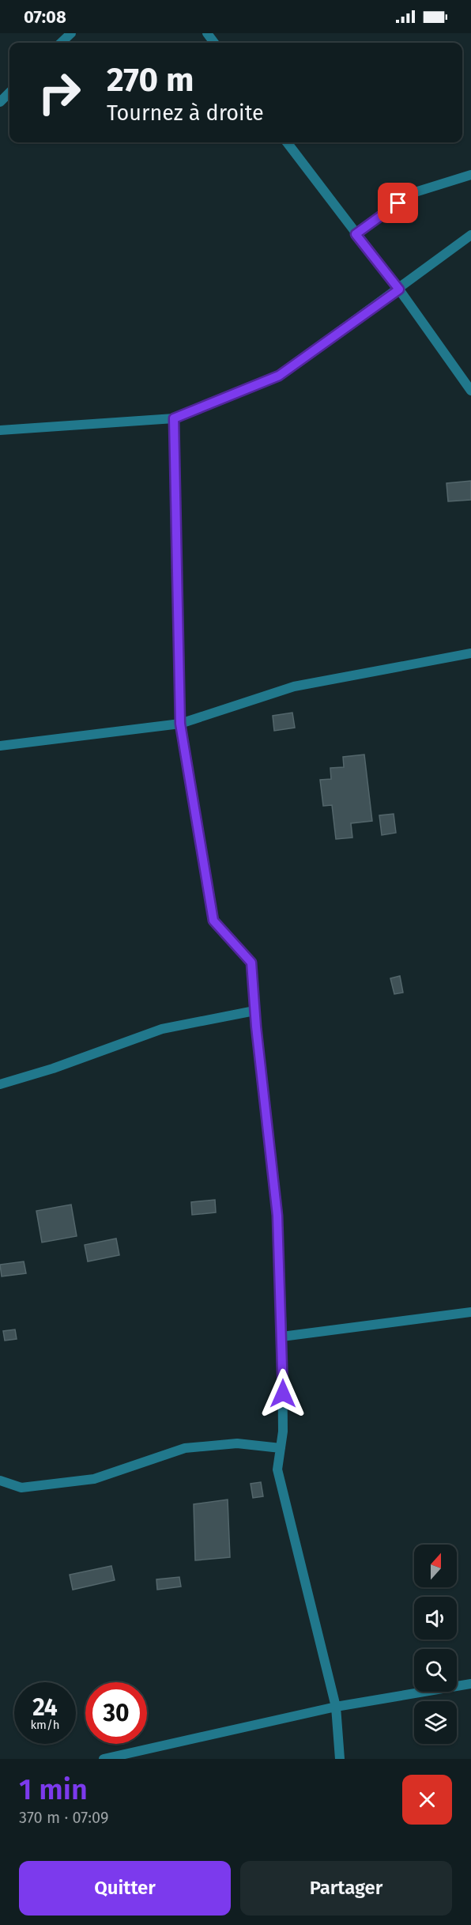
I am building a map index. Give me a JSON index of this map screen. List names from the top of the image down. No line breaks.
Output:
{"north":"top","page":{"status":"07:08","turn":["270 m","Tournez à droite"],"speed":"24 km/h","limit":"30","heading":["1 min","370 m · 07:09"],"buttons":["Quitter","Partager"]}}
